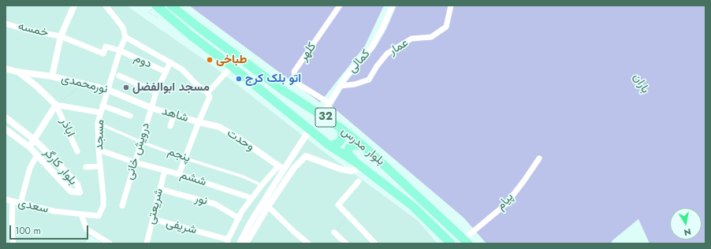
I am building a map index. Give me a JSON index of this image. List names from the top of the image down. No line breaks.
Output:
{"streets":{"highway":["32","بلوار مدرس"],"street":["خمسه","عمار","کلهر","دوم","کمالی","نورمحمدی","شاهد","اباذر","مسجد","وحدت","درویش خانی","بلوار کارگر","ششم","نور","پیام","سعدی","شریعتی","شریفی"],"lane":["پنجم"],"path":["باران"]},"crossings":[["خمسه","دوم"],["خمسه","مسجد"],["عمار","کمالی"],["کلهر","کمالی"],["دوم","مسجد"],["دوم","درویش خانی"],["کمالی","بلوار مدرس"],["نورمحمدی","شاهد"],["نورمحمدی","مسجد"],["نورمحمدی","درویش خانی"],["شاهد","وحدت"],["شاهد","درویش خانی"],["مسجد","پنجم"],["مسجد","ششم"],["مسجد","سعدی"],["بلوار مدرس","پیام"],["درویش خانی","پنجم"],["درویش خانی","ششم"],["ششم","شریعتی"],["نور","شریعتی"],["شریعتی","شریفی"]],"places":["طباخی","اتو بلک کرج","مسجد ابوالفضل"],"scale_bar":"100 m","north":"bottom"}
